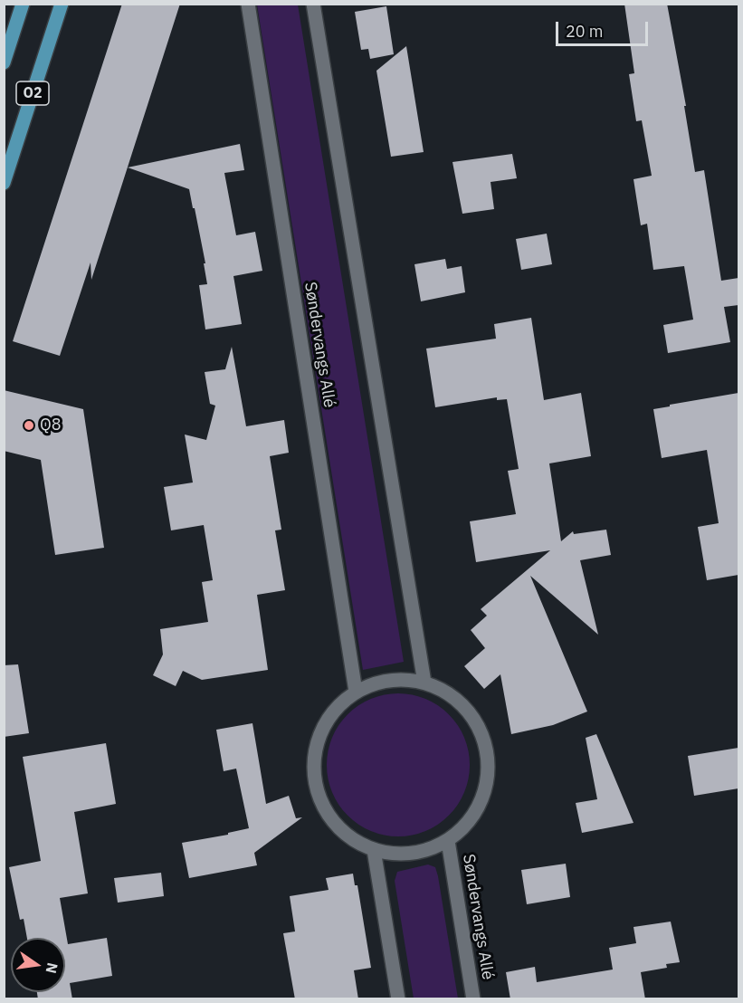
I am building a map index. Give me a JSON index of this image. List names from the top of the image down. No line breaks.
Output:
{"streets":{"main road":["O2"],"street":["Søndervangs Allé"]},"places":["Q8"],"scale_bar":"20 m","north":"right"}
